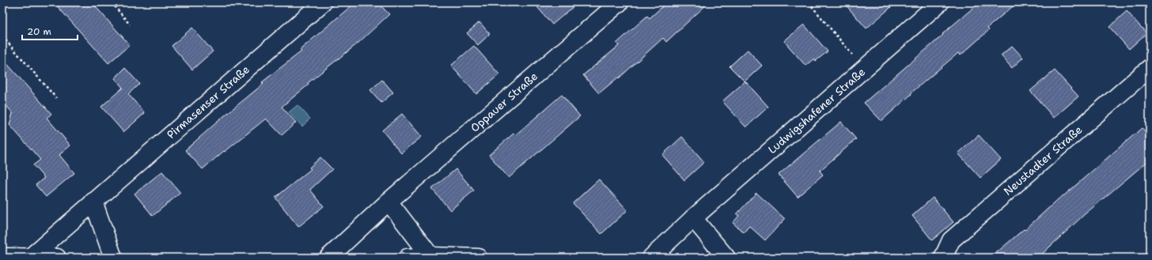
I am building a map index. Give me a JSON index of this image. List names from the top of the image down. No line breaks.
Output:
{"streets":{"street":["Pirmasenser Straße","Oppauer Straße","Ludwigshafener Straße","Neustadter Straße"]},"scale_bar":"20 m"}
